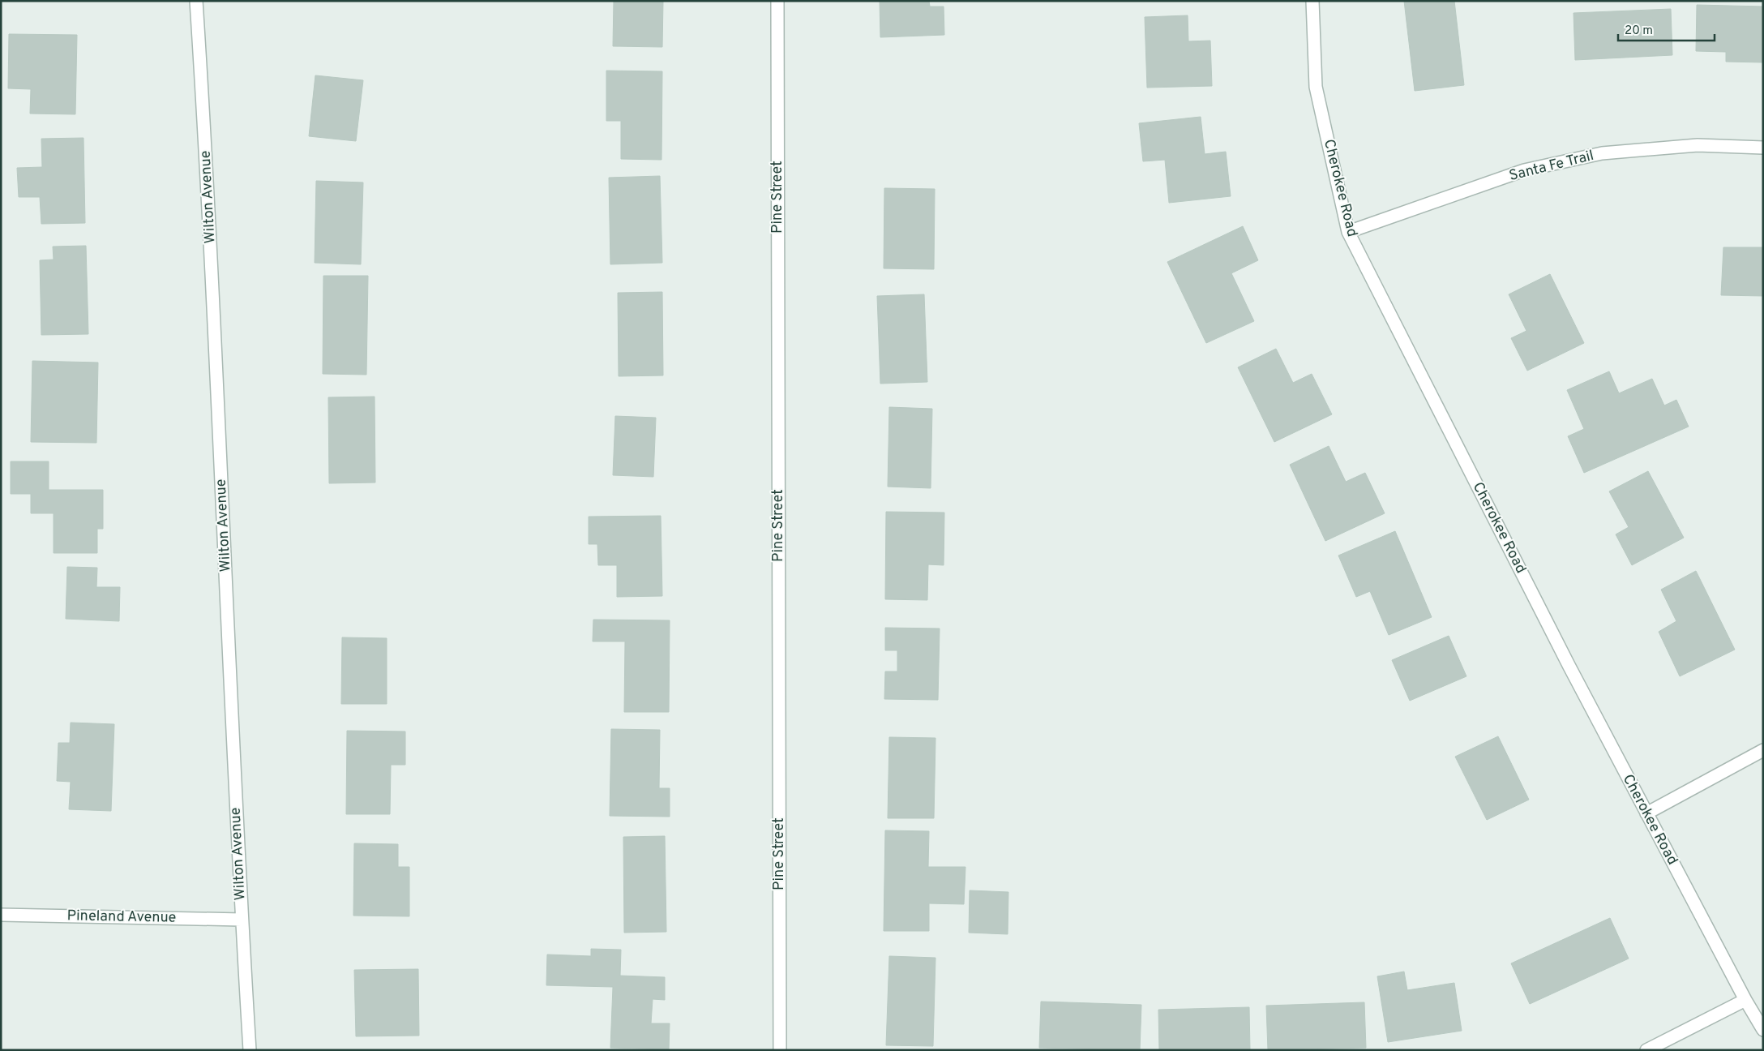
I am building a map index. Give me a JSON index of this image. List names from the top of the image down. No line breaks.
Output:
{"streets":{"street":["Santa Fe Trail","Cherokee Road","Wilton Avenue","Pine Street","Pineland Avenue"]},"crossings":[["Santa Fe Trail","Cherokee Road"],["Wilton Avenue","Pineland Avenue"]],"scale_bar":"20 m"}
